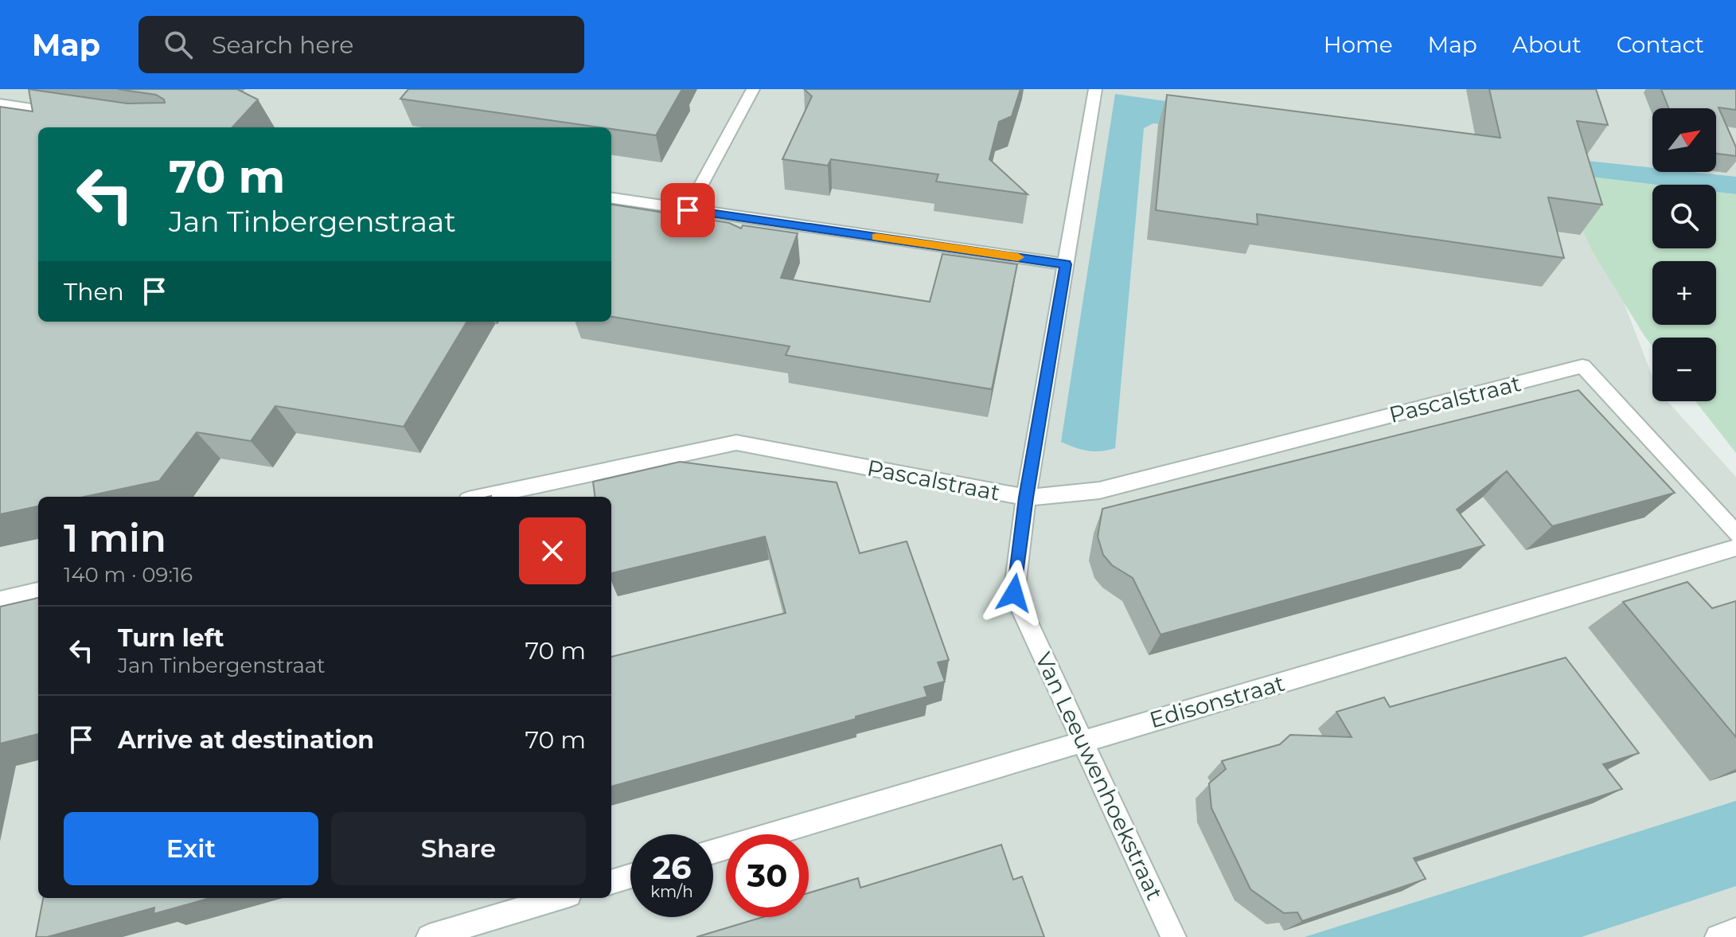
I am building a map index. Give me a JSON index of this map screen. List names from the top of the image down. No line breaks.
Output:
{"streets":{"street":["Pascalstraat","Edisonstraat","Van Leeuwenhoekstraat"]},"crossings":[["Pascalstraat","Van Leeuwenhoekstraat"],["Edisonstraat","Van Leeuwenhoekstraat"]],"north":"top right","page":{"header":"Map","search":"Search here","nav":["Home","Map","About","Contact"],"map_buttons":["+","−"],"turn":["70 m","Jan Tinbergenstraat"],"then":"Then","heading":["1 min","140 m · 09:16"],"list":[{"name":"Turn left","note":"Jan Tinbergenstraat","value":"70 m"},{"name":"Arrive at destination","value":"70 m"}],"buttons":["Exit","Share"],"speed":"26 km/h","limit":"30"}}
